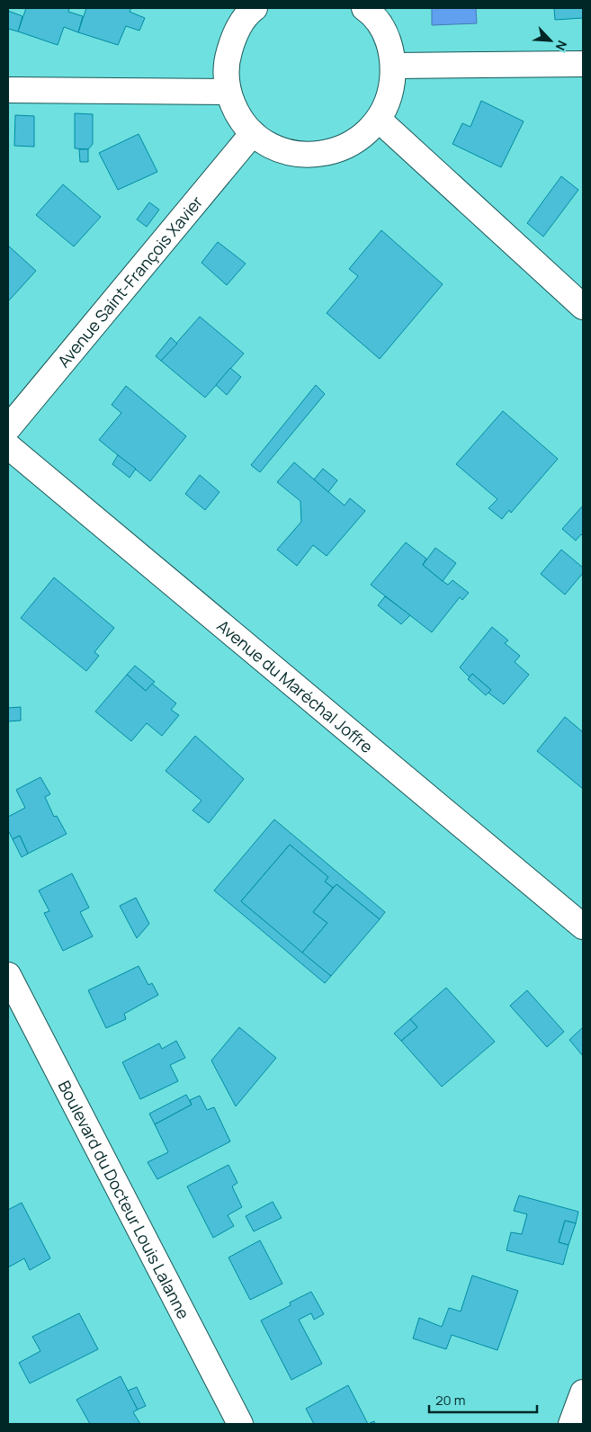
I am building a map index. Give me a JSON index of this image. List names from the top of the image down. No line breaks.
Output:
{"streets":{"street":["Avenue Saint-François Xavier","Avenue du Maréchal Joffre","Boulevard du Docteur Louis Lalanne"]},"scale_bar":"20 m","north":"bottom right"}
